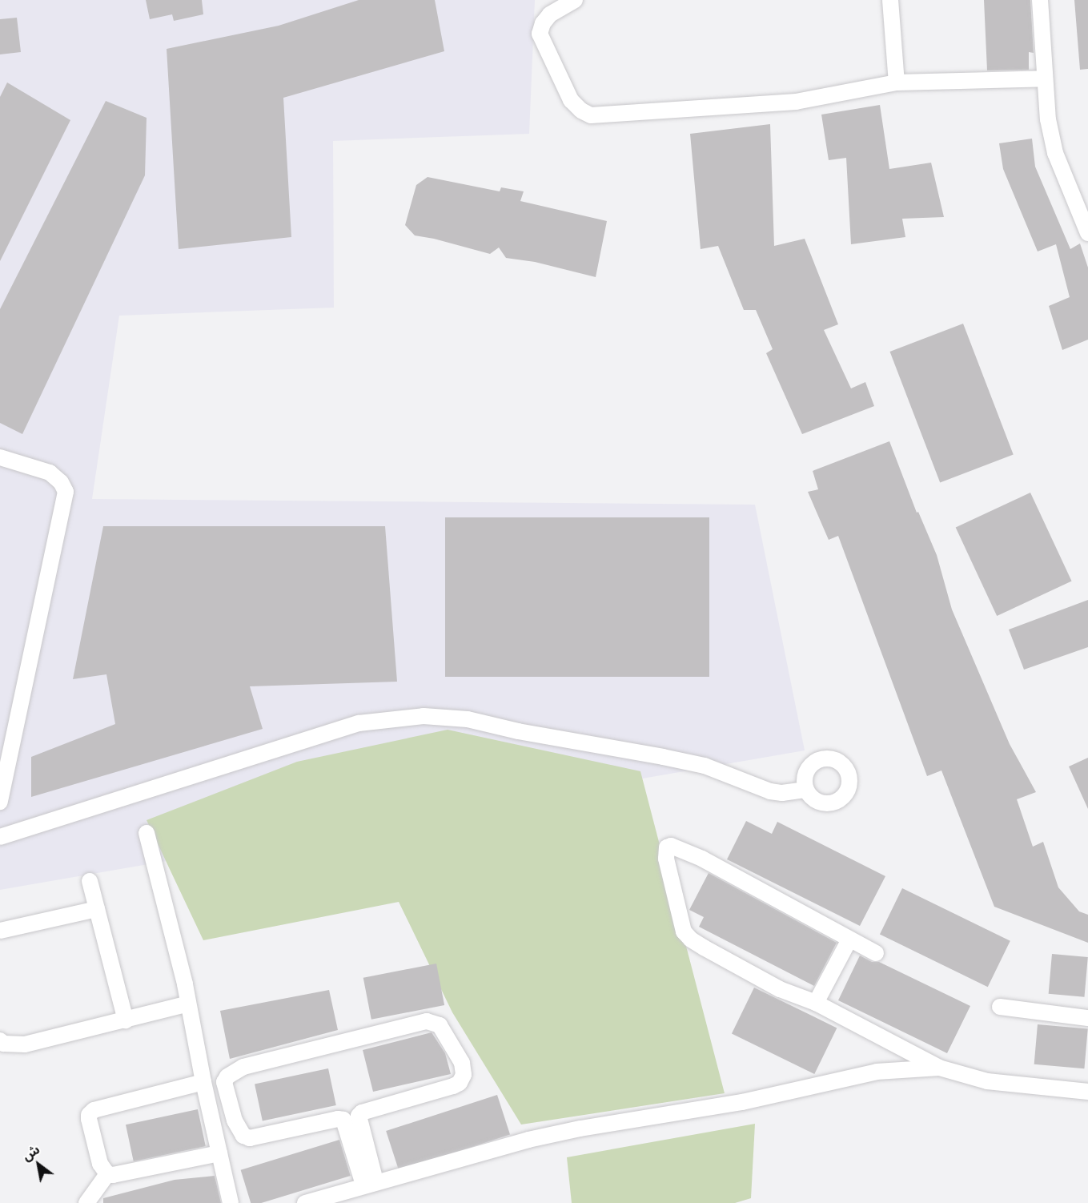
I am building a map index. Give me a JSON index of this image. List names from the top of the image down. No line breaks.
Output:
{"north":"top left"}
